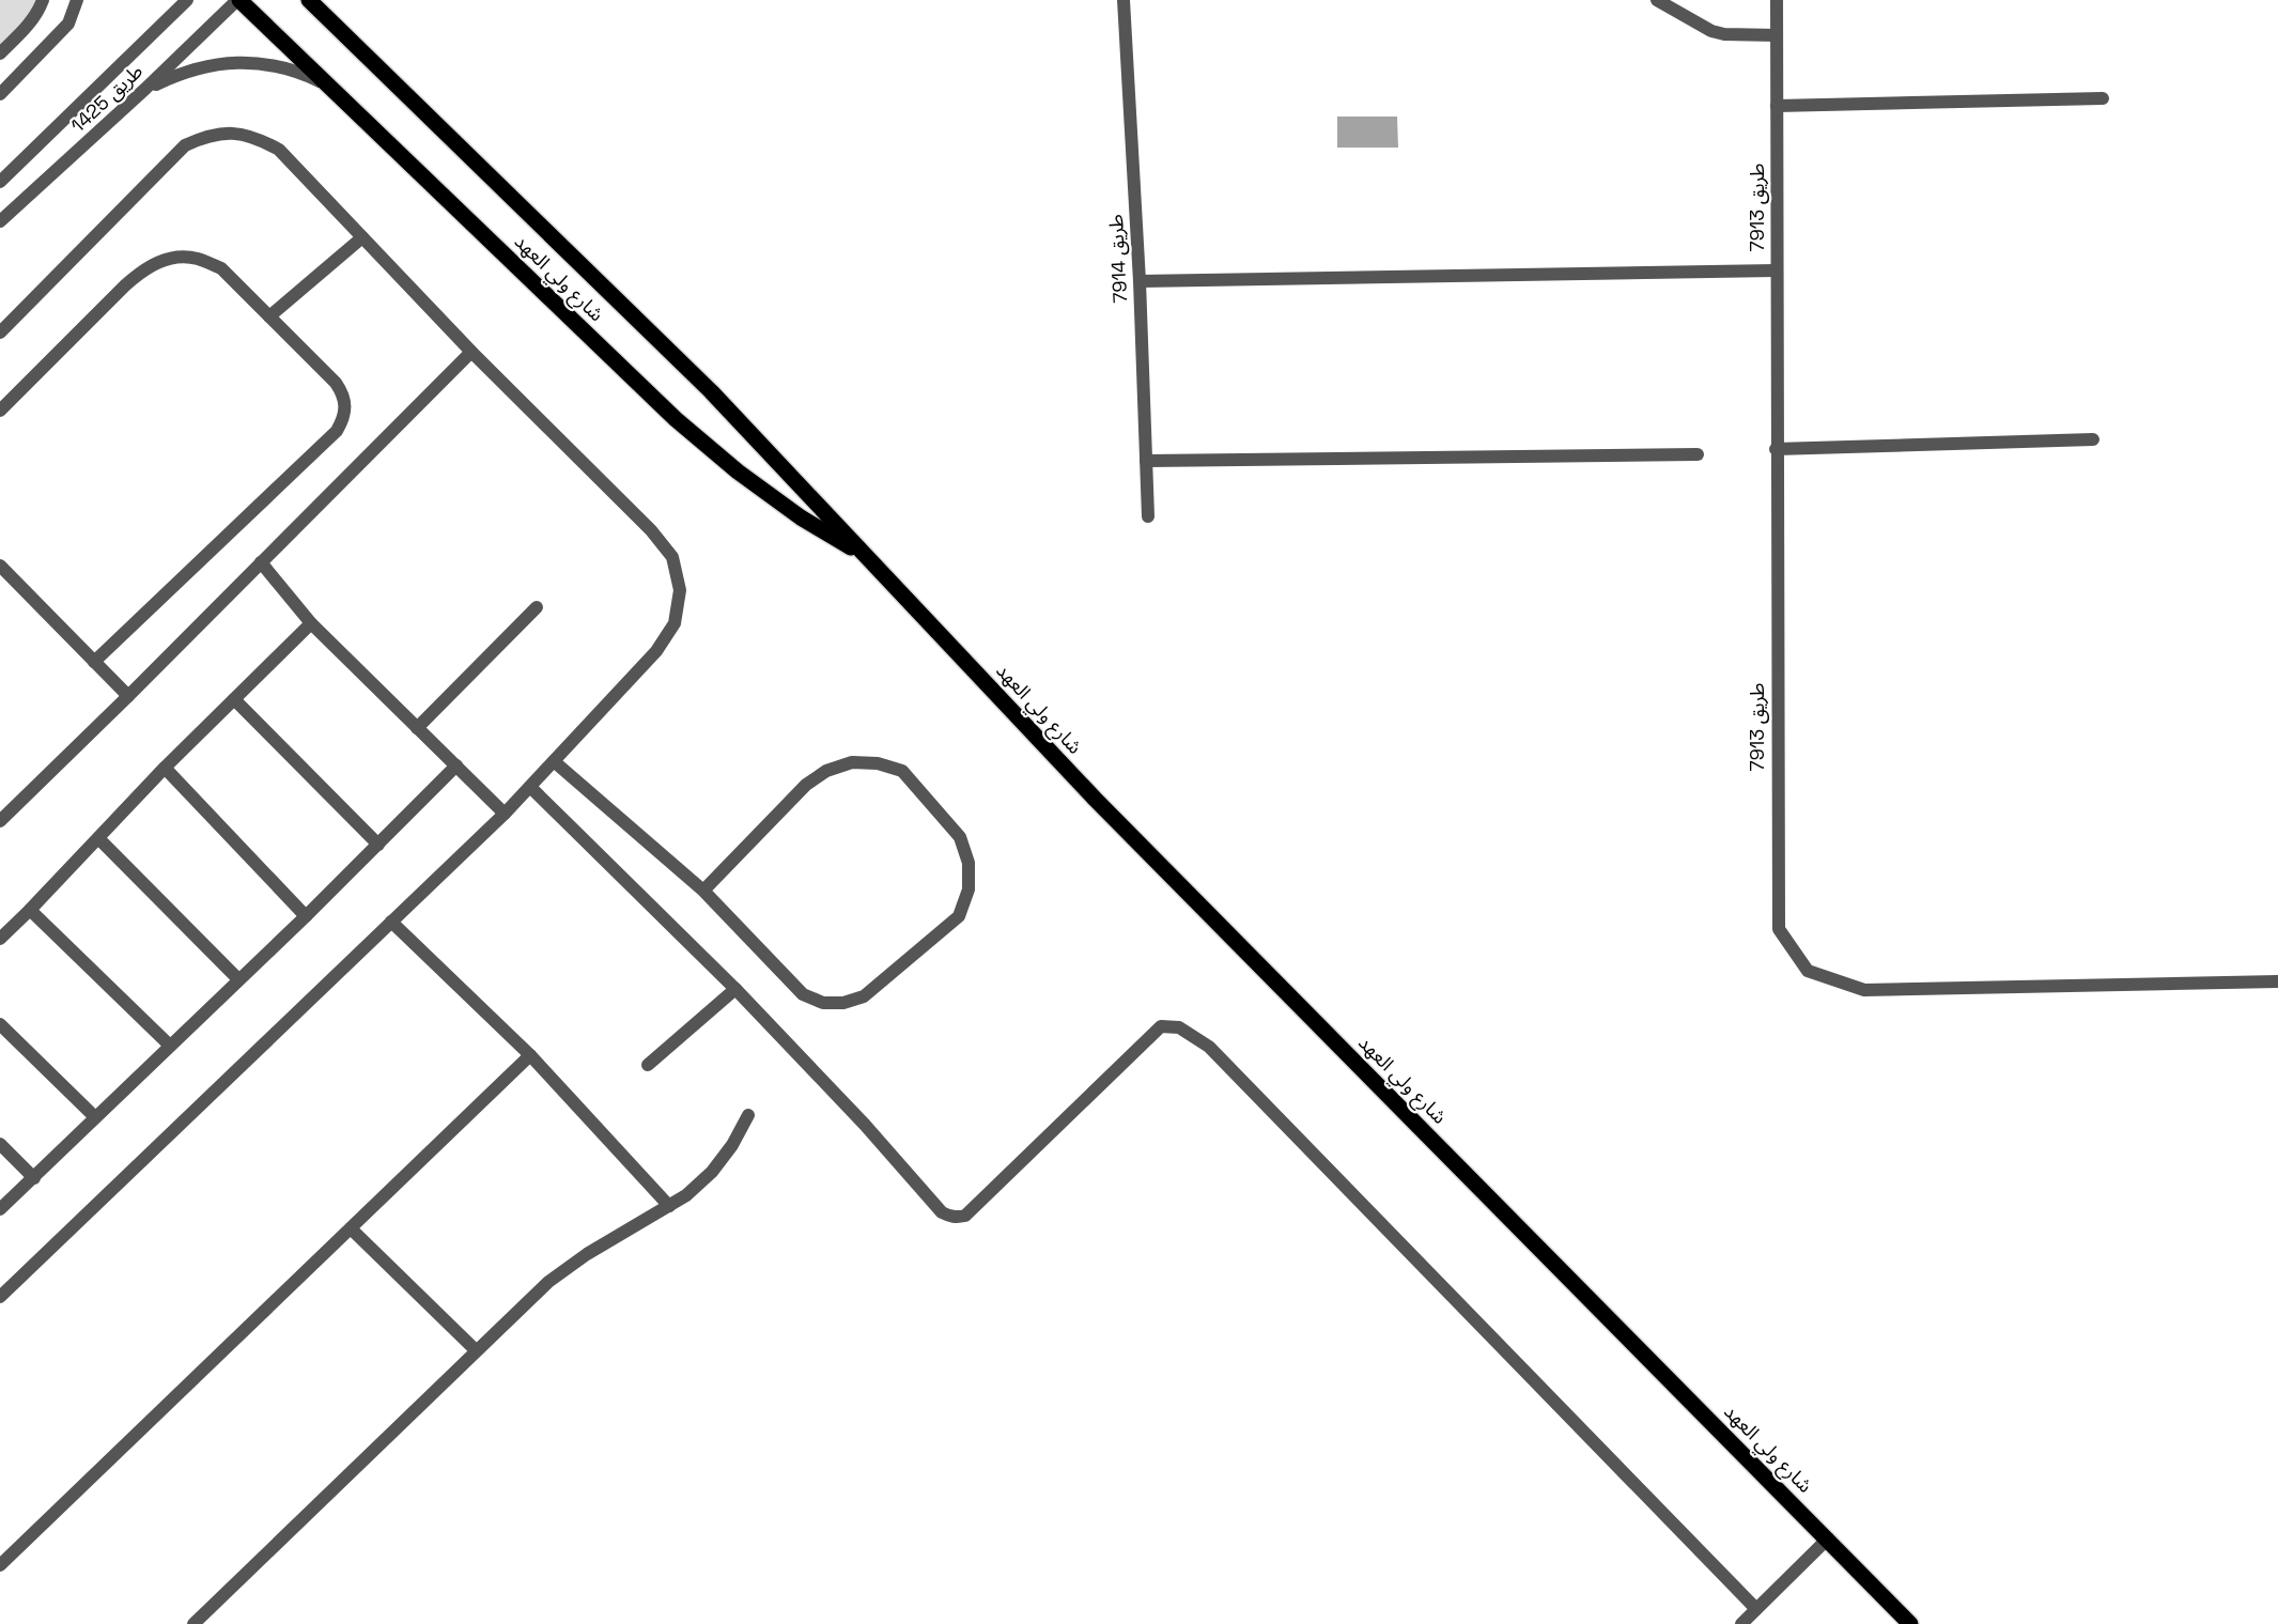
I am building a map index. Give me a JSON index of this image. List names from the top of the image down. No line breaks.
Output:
{"streets":{"main road":["شارع ولي العهد"],"street":["طريق 1425","طريق 7913","طريق 7914"]},"crossings":[["طريق 1425","شارع ولي العهد"]]}
